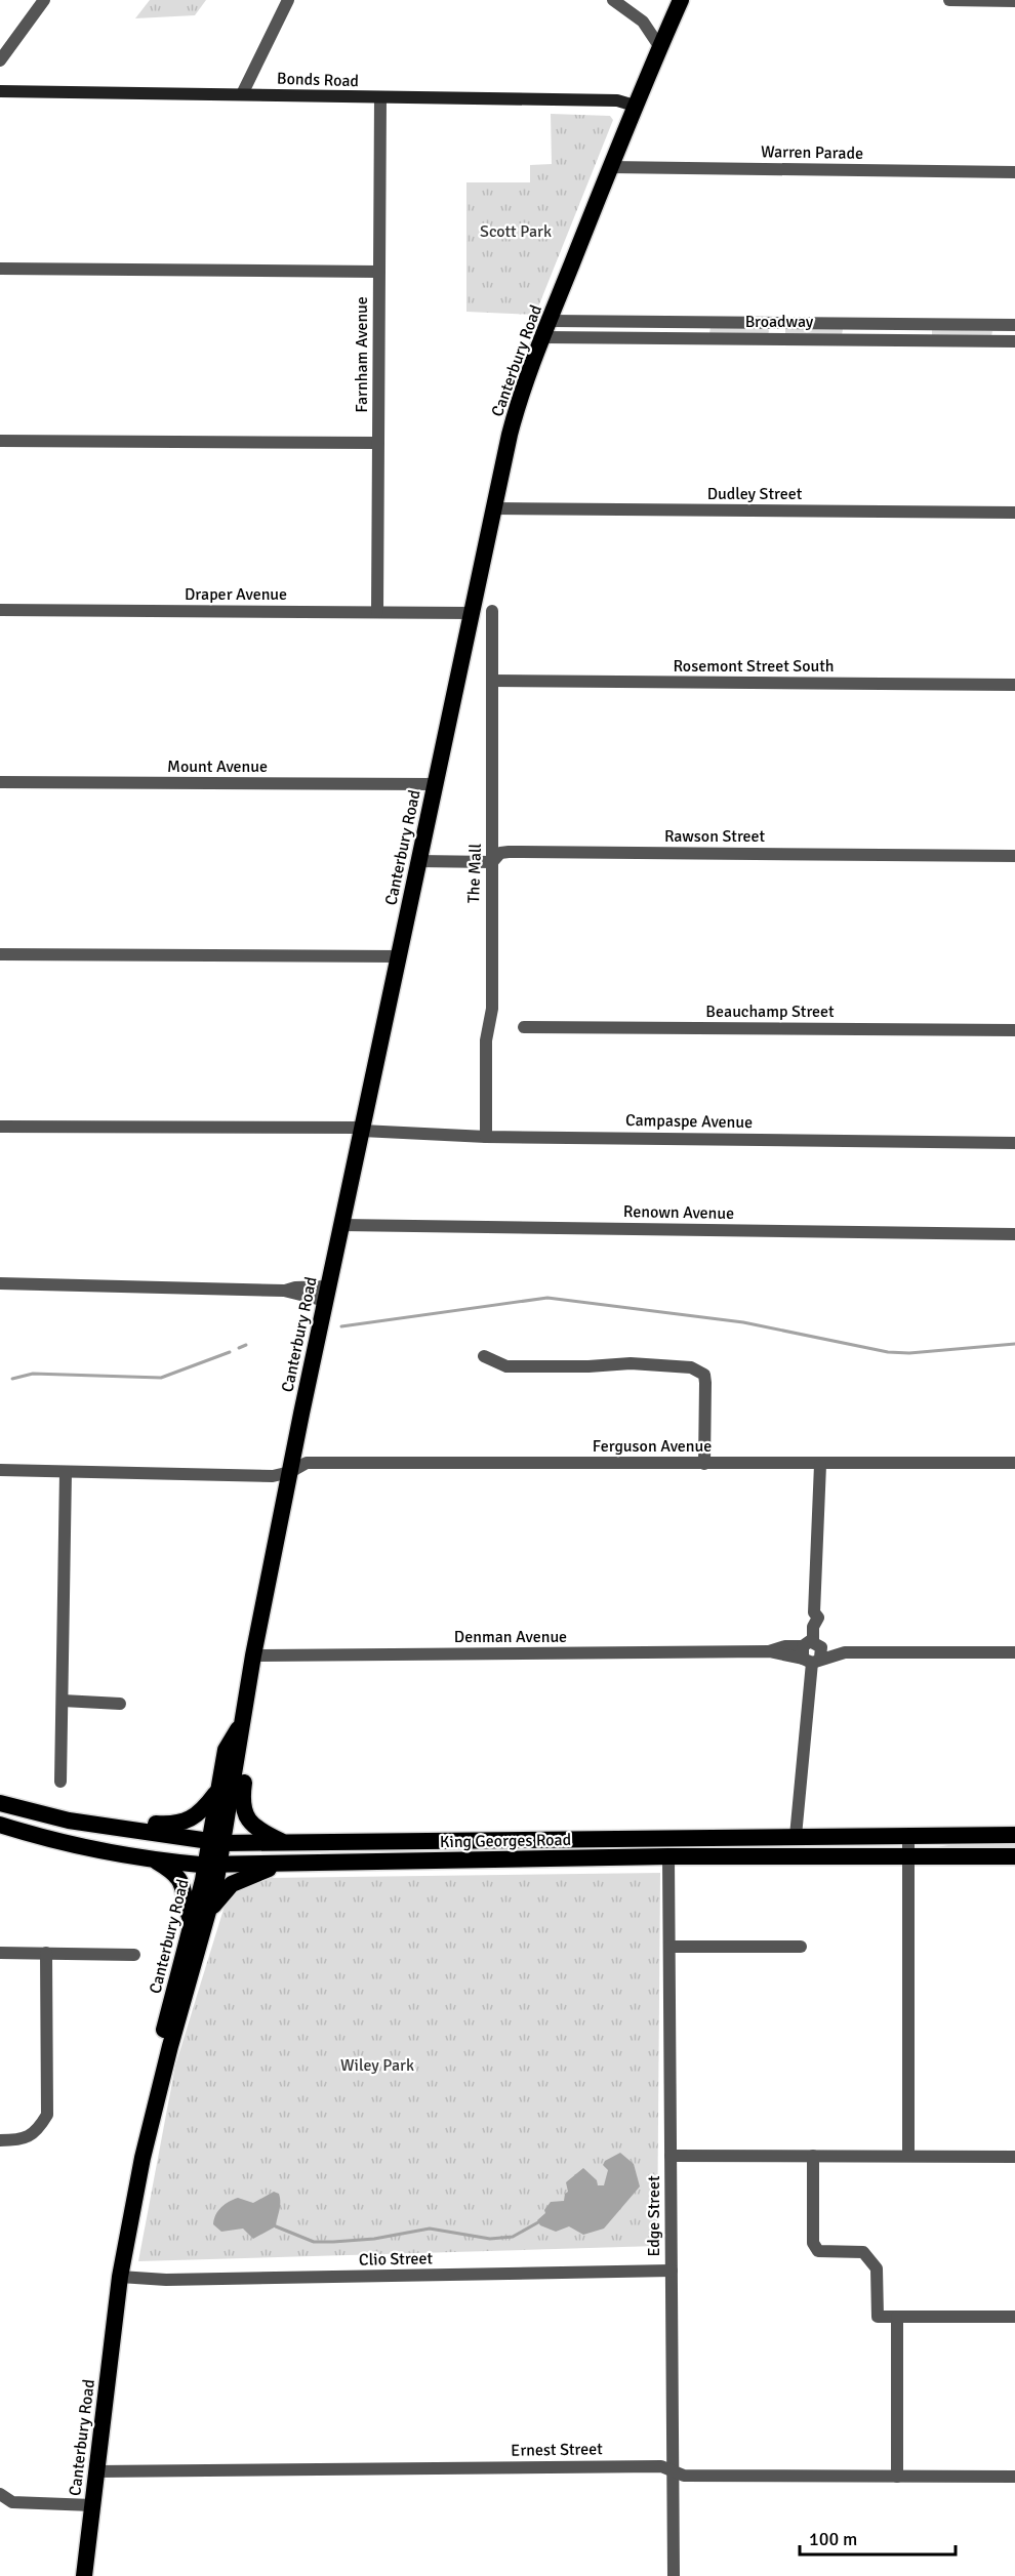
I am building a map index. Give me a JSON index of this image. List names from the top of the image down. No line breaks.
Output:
{"streets":{"highway":["Canterbury Road","King Georges Road"],"main road":["Bonds Road"],"street":["Warren Parade","Broadway","Farnham Avenue","Dudley Street","Draper Avenue","Rosemont Street South","Mount Avenue","Rawson Street","The Mall","Beauchamp Street","Campaspe Avenue","Renown Avenue","Ferguson Avenue","Denman Avenue","Edge Street","Clio Street","Ernest Street"]},"crossings":[["Bonds Road","Farnham Avenue"],["Bonds Road","Canterbury Road"],["Warren Parade","Canterbury Road"],["Broadway","Canterbury Road"],["Farnham Avenue","Draper Avenue"],["Canterbury Road","Dudley Street"],["Canterbury Road","Draper Avenue"],["Canterbury Road","Mount Avenue"],["Canterbury Road","Rawson Street"],["Canterbury Road","Campaspe Avenue"],["Canterbury Road","Renown Avenue"],["Canterbury Road","Ferguson Avenue"],["Canterbury Road","Denman Avenue"],["Canterbury Road","King Georges Road"],["Canterbury Road","Clio Street"],["Canterbury Road","Ernest Street"],["Rosemont Street South","The Mall"],["Rawson Street","The Mall"],["The Mall","Campaspe Avenue"],["King Georges Road","Edge Street"],["Edge Street","Clio Street"],["Edge Street","Ernest Street"]],"parks":["Scott Park","Wiley Park"],"scale_bar":"100 m"}
